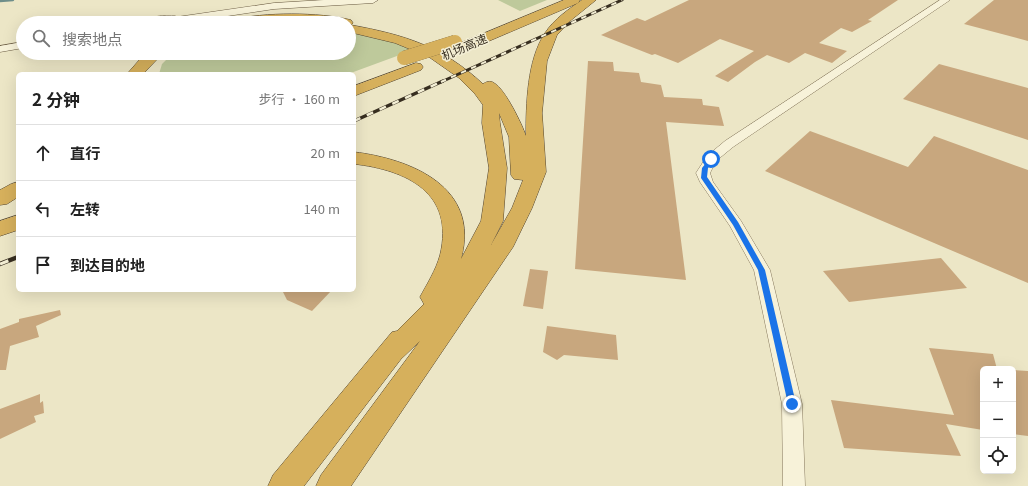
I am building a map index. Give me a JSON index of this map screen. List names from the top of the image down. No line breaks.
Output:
{"streets":{"highway":["机场高速"]},"page":{"search":"搜索地点","heading":["2 分钟","步行 · 160 m"],"list":[["直行","20 m"],["左转","140 m"],"到达目的地"],"map_buttons":["+","−"]}}
